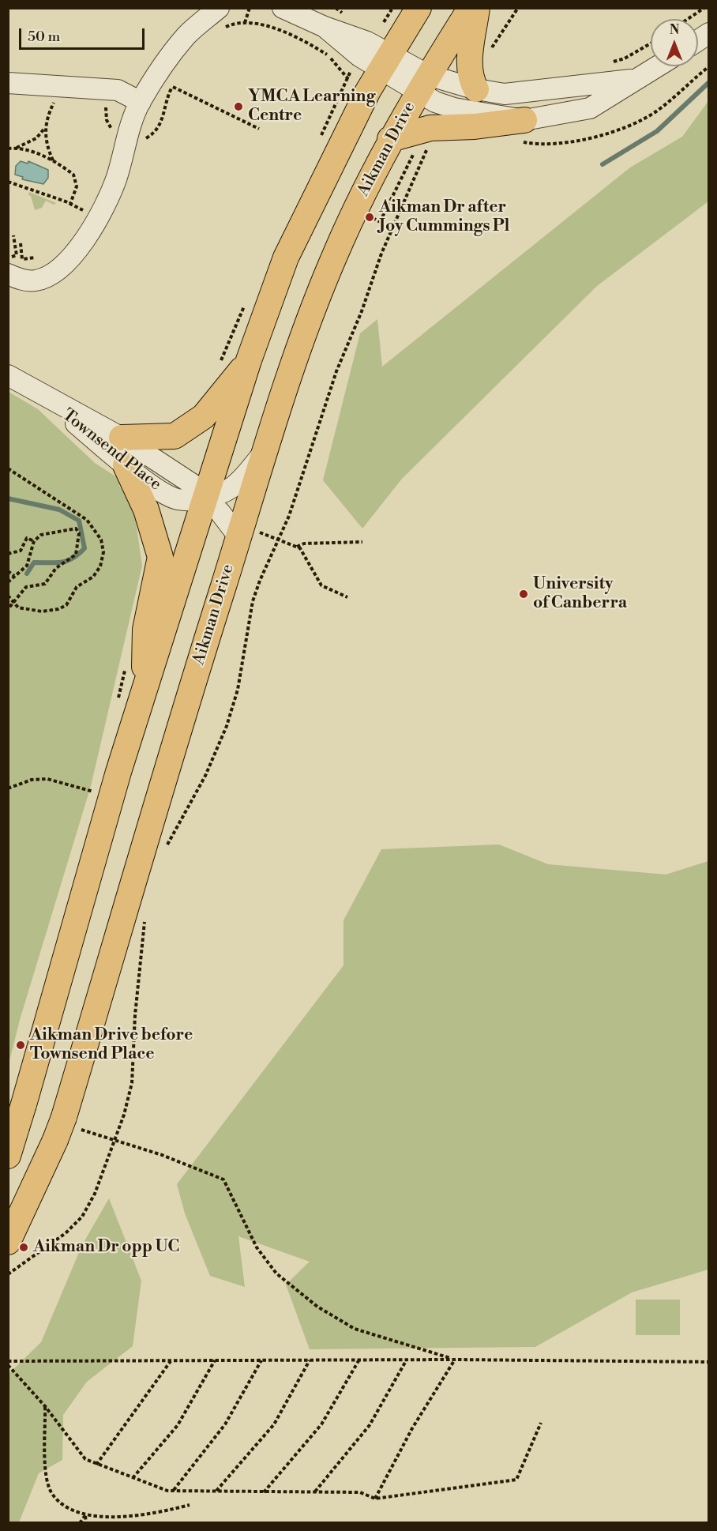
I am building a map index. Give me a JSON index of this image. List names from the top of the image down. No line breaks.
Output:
{"streets":{"main road":["Aikman Drive"],"street":["Townsend Place"]},"crossings":[["Aikman Drive","Townsend Place"]],"places":["YMCA Learning Centre","Aikman Dr after Joy Cummings Pl","University of Canberra","Aikman Drive before Townsend Place","Aikman Dr opp UC"],"scale_bar":"50 m","north":"top"}
